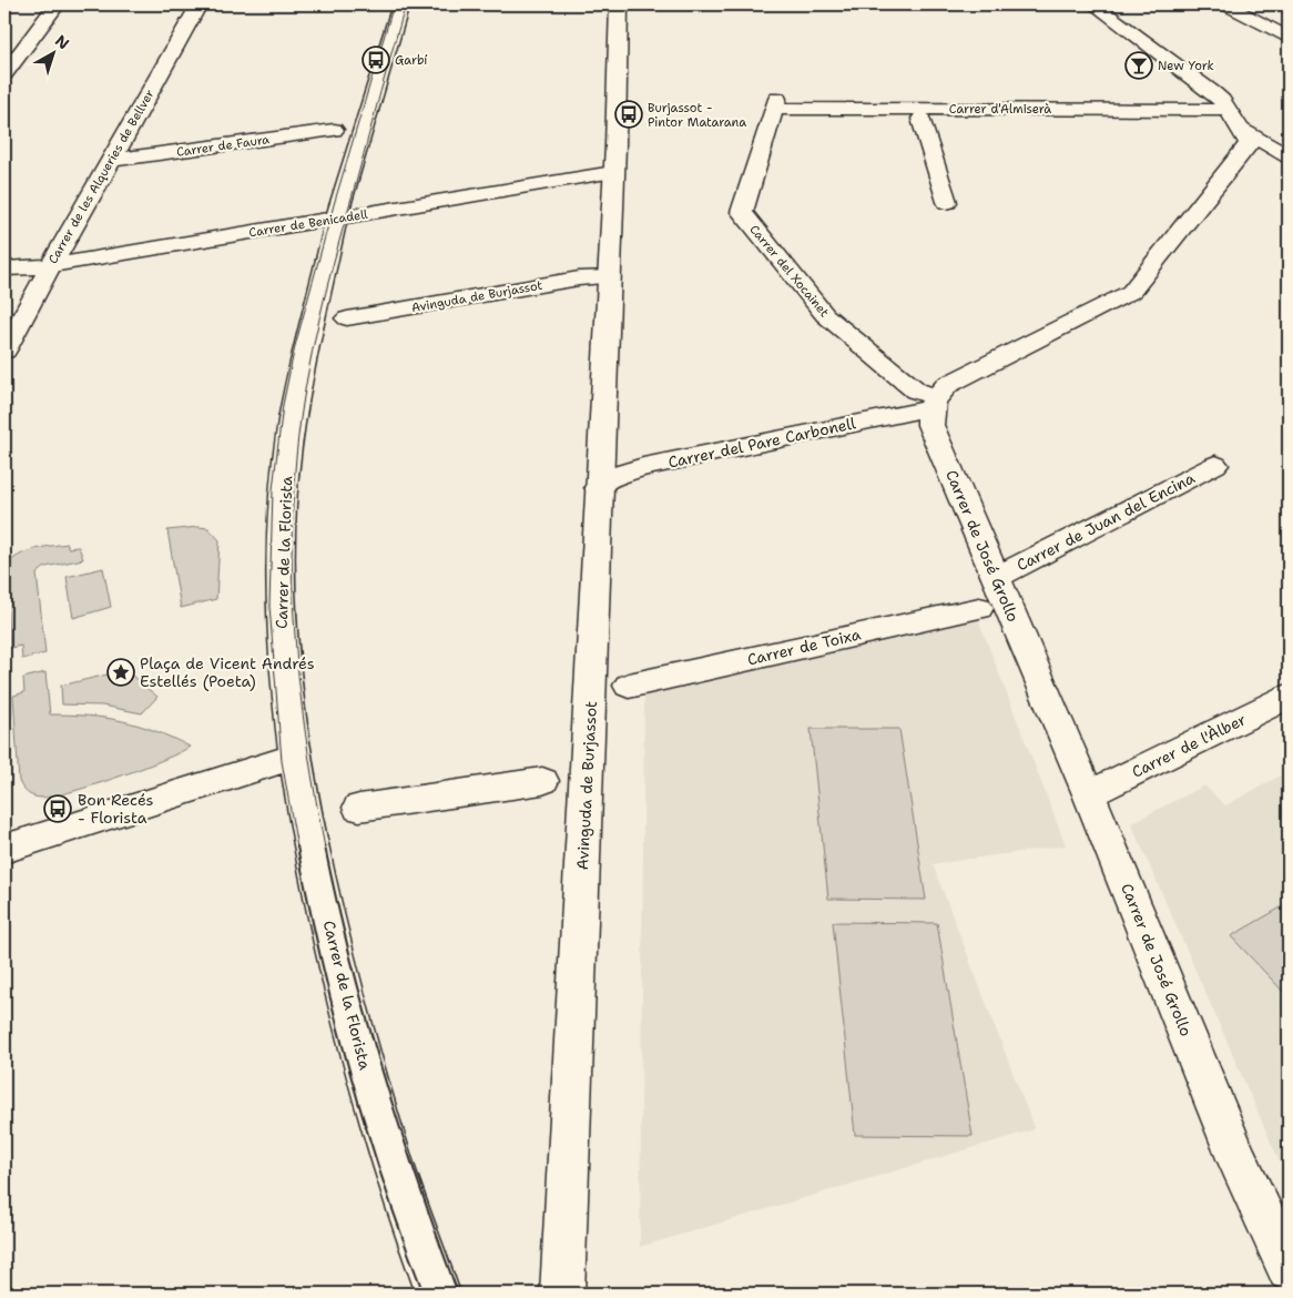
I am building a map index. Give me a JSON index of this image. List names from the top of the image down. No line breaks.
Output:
{"streets":{"street":["Carrer d'Almiserà","Carrer de Faura","Carrer de les Alqueries de Bellver","Carrer de Benicadell","Carrer del Xocainet","Avinguda de Burjassot","Carrer del Pare Carbonell","Carrer de Juan del Encina","Carrer de José Grollo","Carrer de la Florista","Carrer de Toixa","Carrer de l'Àlber"]},"crossings":[["Carrer d'Almiserà","Carrer del Xocainet"],["Carrer de Faura","Carrer de les Alqueries de Bellver"],["Carrer de les Alqueries de Bellver","Carrer de Benicadell"],["Carrer de Benicadell","Avinguda de Burjassot"],["Carrer de Benicadell","Carrer de la Florista"],["Carrer del Xocainet","Carrer del Pare Carbonell"],["Carrer del Xocainet","Carrer de José Grollo"],["Avinguda de Burjassot","Carrer del Pare Carbonell"],["Carrer del Pare Carbonell","Carrer de José Grollo"],["Carrer de Juan del Encina","Carrer de José Grollo"],["Carrer de José Grollo","Carrer de l'Àlber"]],"places":{"bus stop":["Garbí","Burjassot - Pintor Matarana","Bon Recés - Florista"],"bar":["New York"],"place":["Plaça de Vicent Andrés Estellés (Poeta)"]},"north":"top right"}
